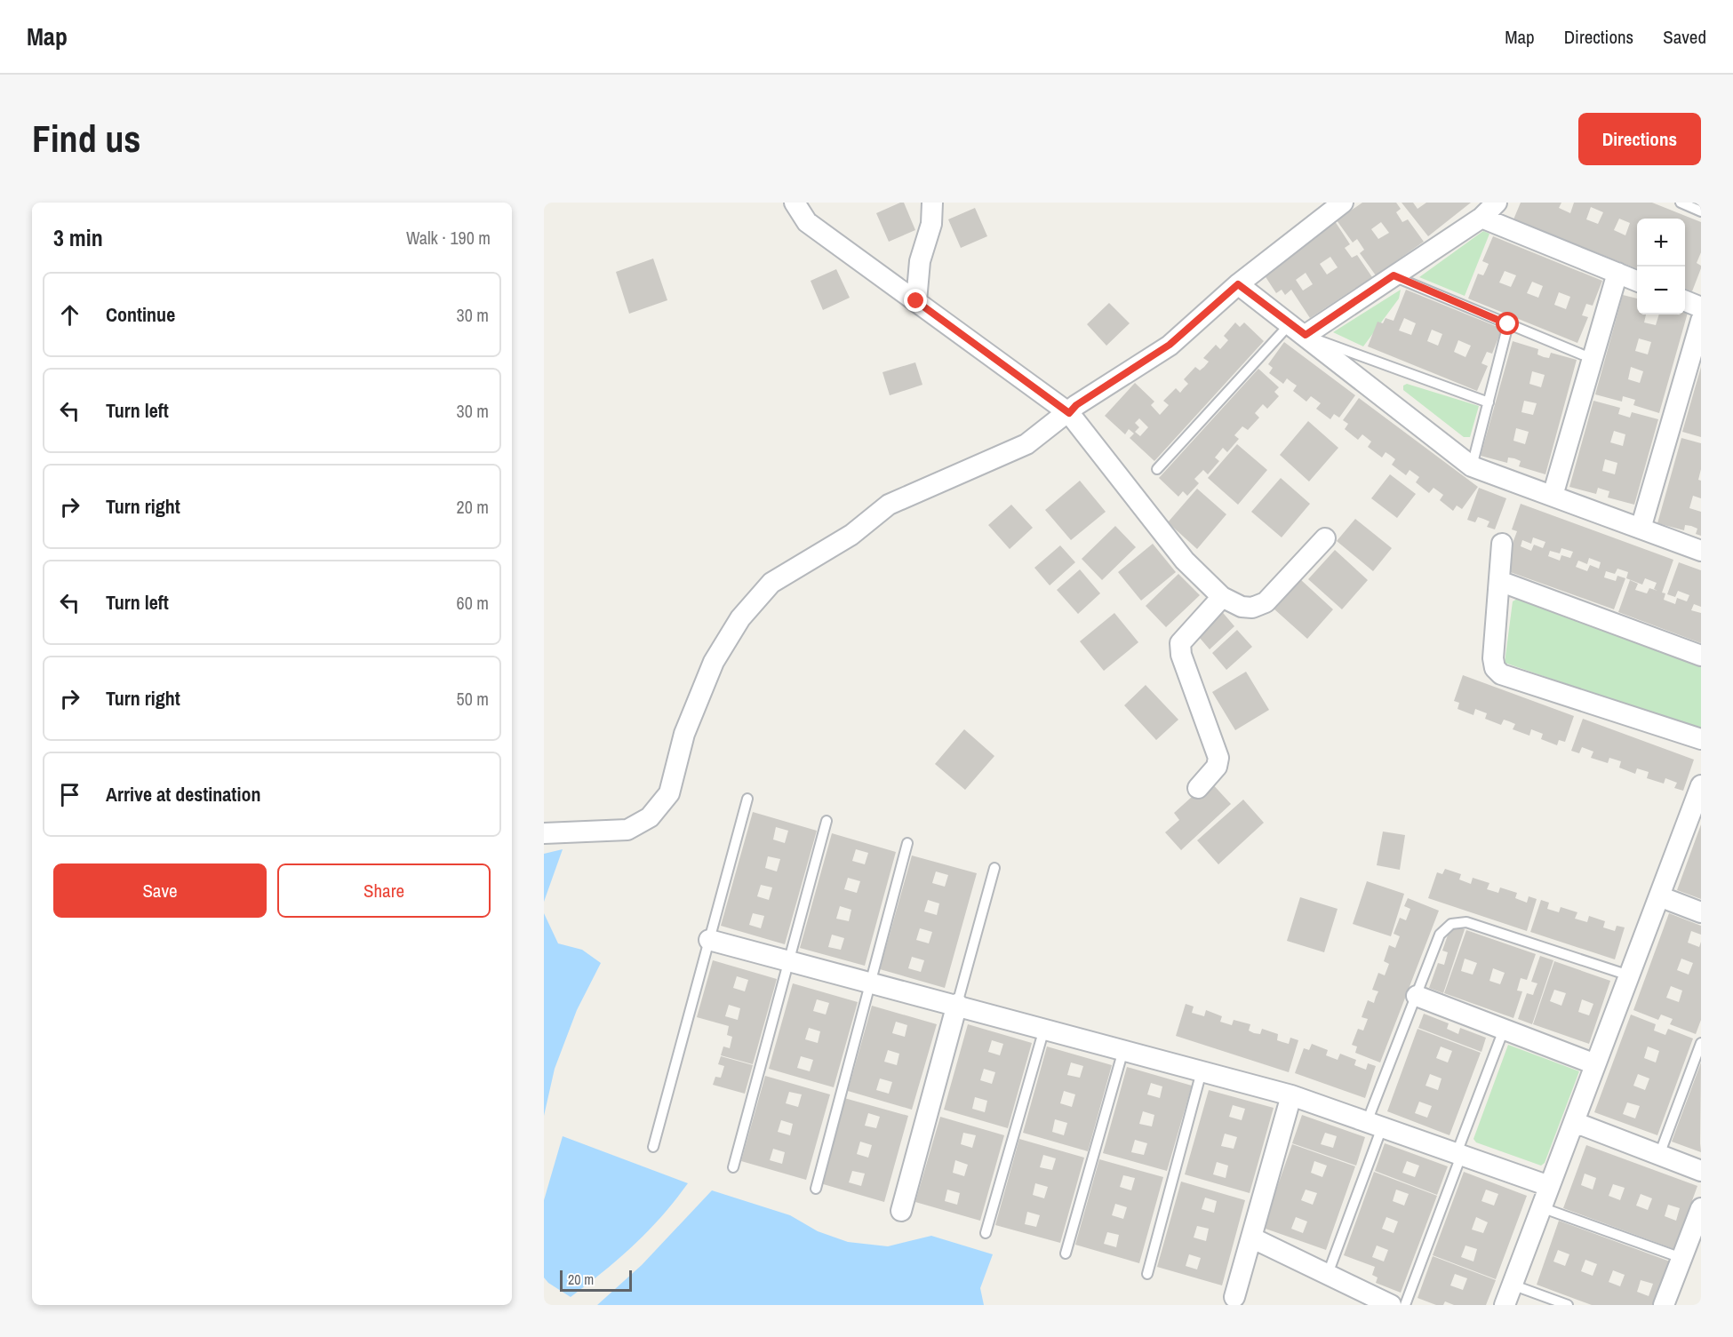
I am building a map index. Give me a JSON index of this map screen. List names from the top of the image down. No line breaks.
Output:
{"scale_bar":"20 m","page":{"header":"Map","nav":["Map","Directions","Saved"],"buttons":["Directions",["Save","Share"]],"title":"Find us","heading":["3 min","Walk · 190 m"],"map_buttons":["+","−"],"list":[["Continue","30 m"],["Turn left","30 m"],["Turn right","20 m"],["Turn left","60 m"],["Turn right","50 m"],"Arrive at destination"],"scale":"20 m"}}
